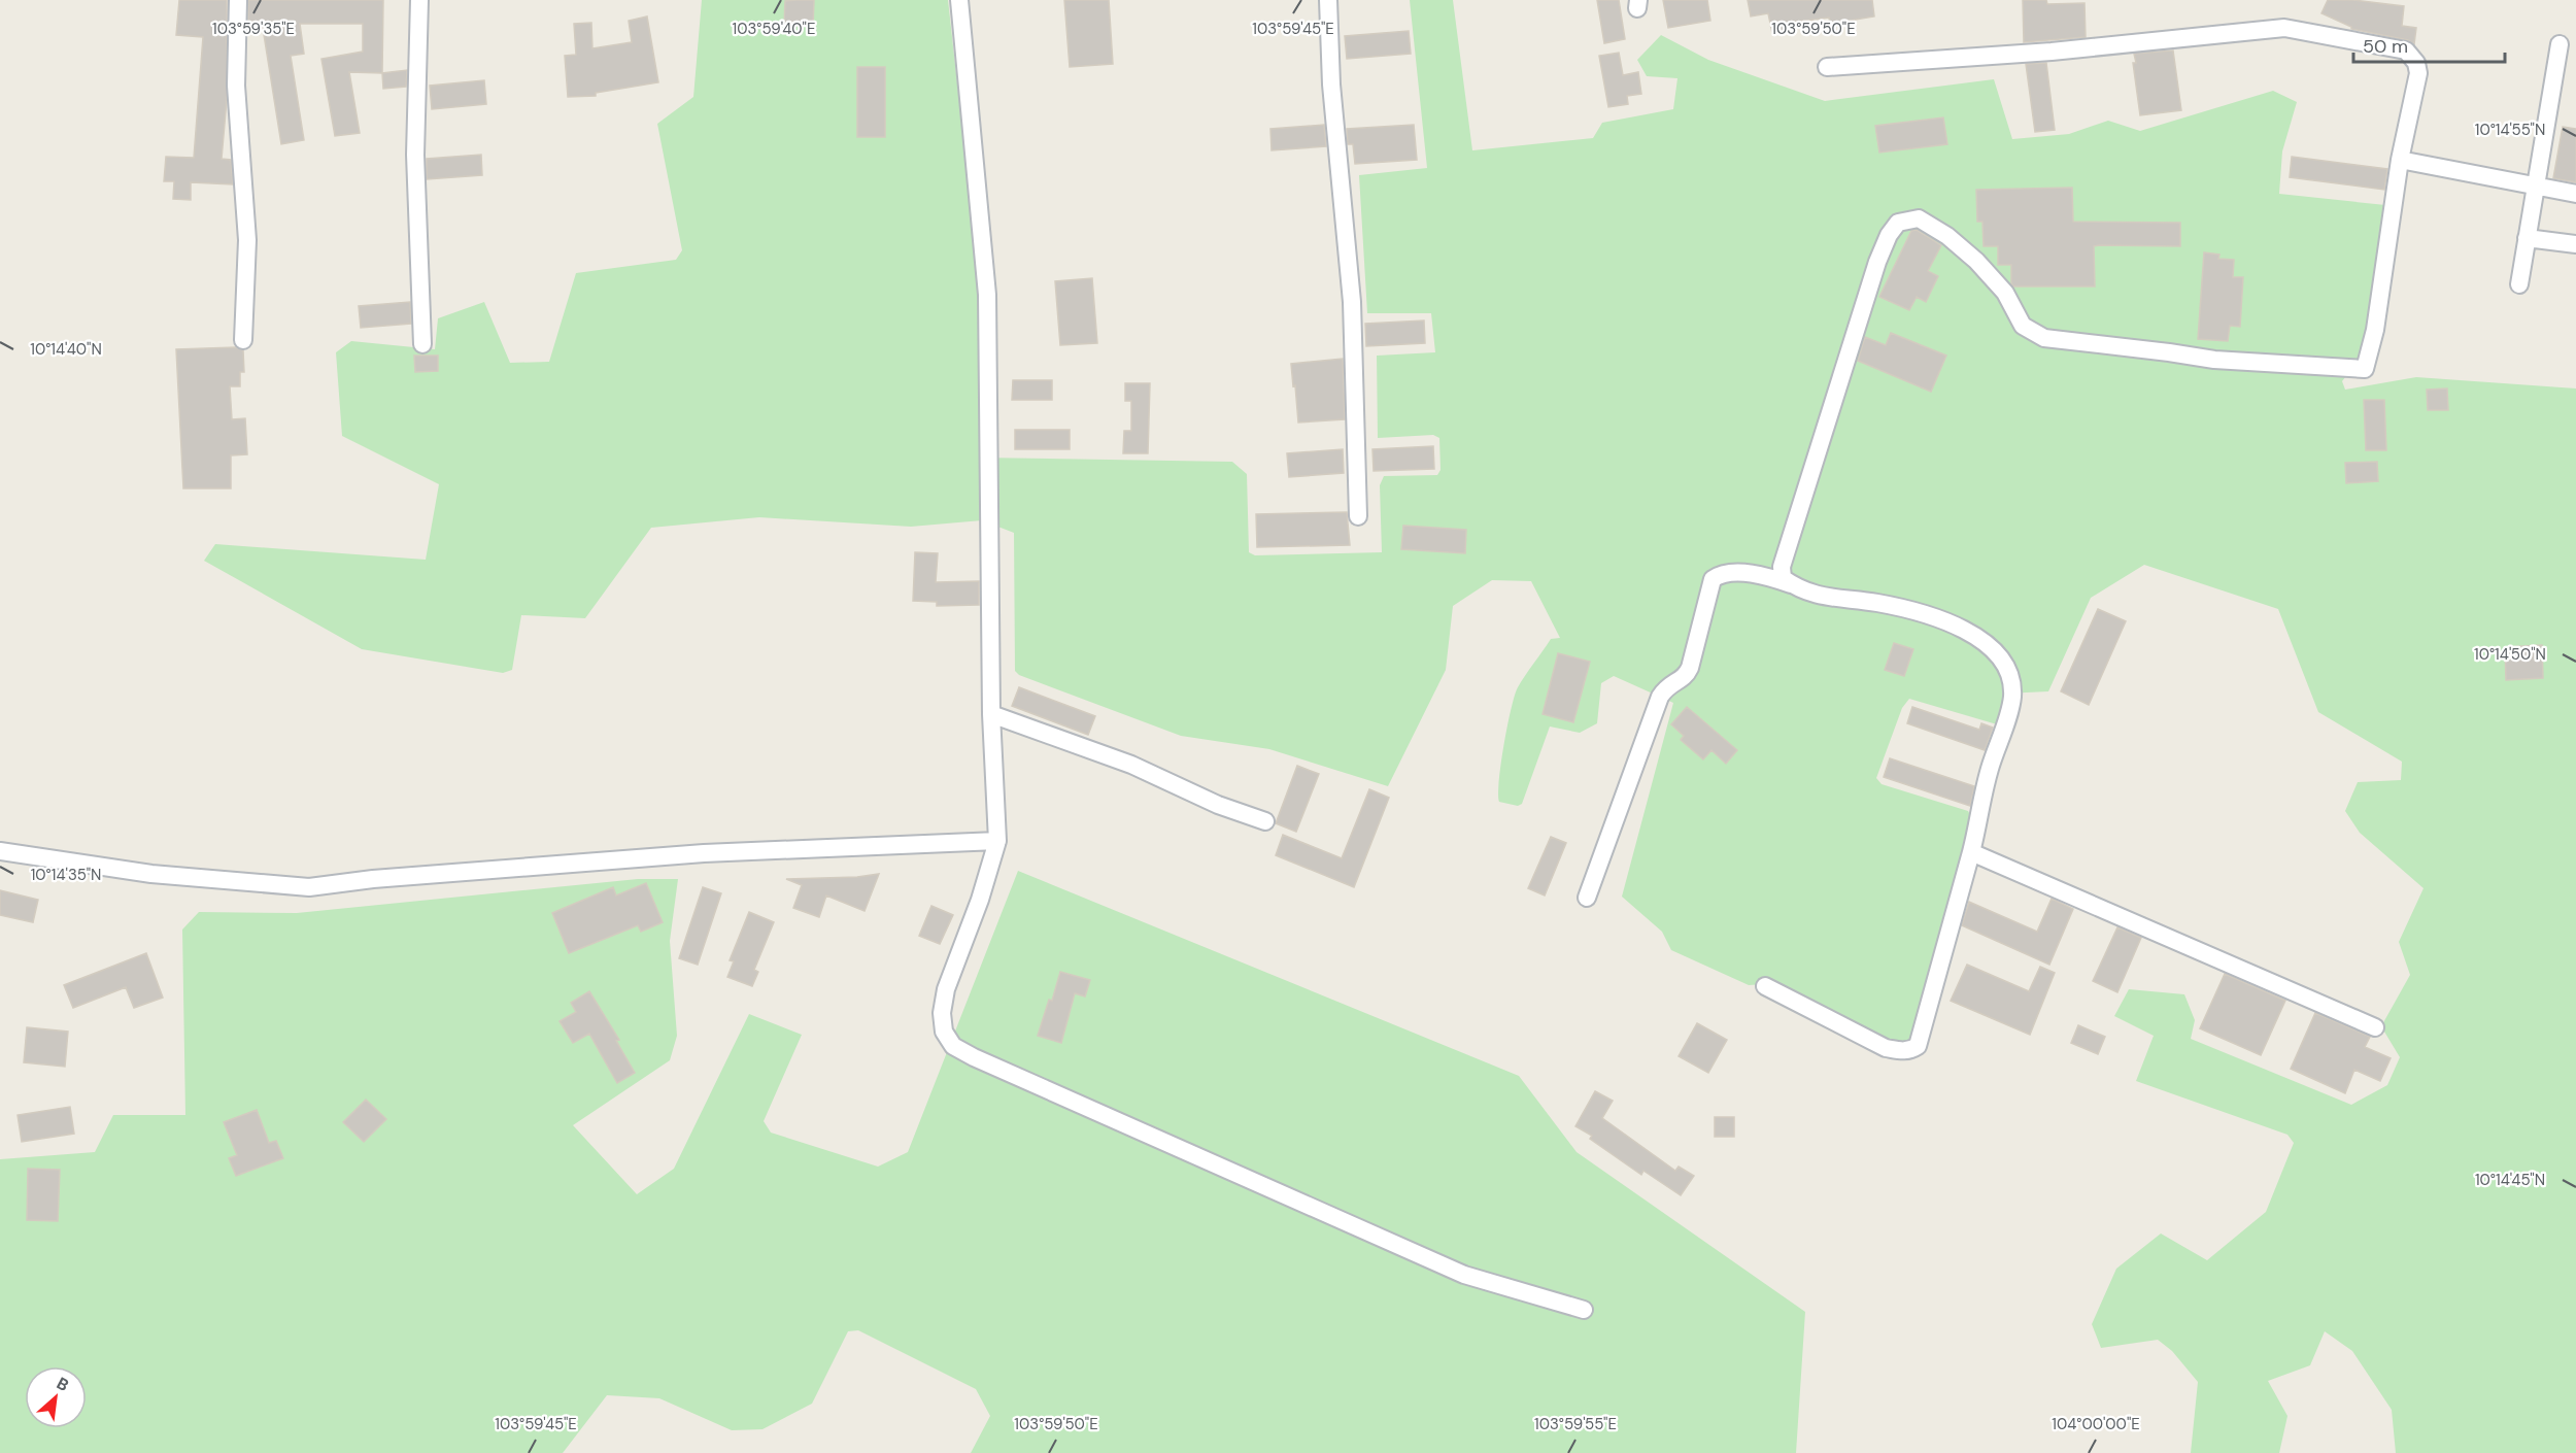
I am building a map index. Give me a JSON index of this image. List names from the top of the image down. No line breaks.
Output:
{"scale_bar":"50 m","north":"top right","coordinates":["103°59'35\"E","103°59'40\"E","103°59'45\"E","103°59'50\"E","10°14'55\"N","10°14'40\"N","10°14'50\"N","10°14'35\"N","10°14'45\"N","103°59'55\"E","104°00'00\"E"]}
